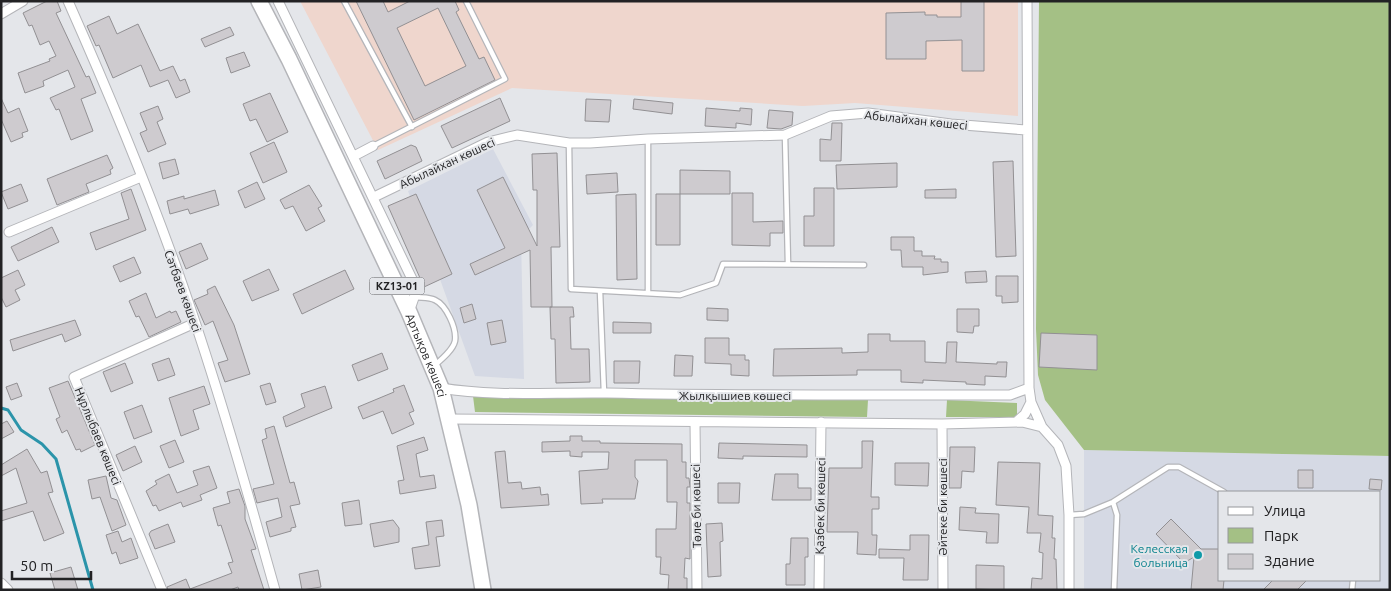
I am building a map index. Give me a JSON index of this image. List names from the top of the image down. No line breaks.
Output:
{"streets":{"highway":["KZ13-01","Артықов көшесі"],"street":["Абылайхан көшесі","Сәтбаев көшесі","Жылқышиев көшесі","Нұрлыбаев көшесі","Төле би көшесі","Қазбек би көшесі","Әйтеке би көшесі"]},"crossings":[["Сәтбаев көшесі","Нұрлыбаев көшесі"],["Артықов көшесі","Жылқышиев көшесі"]],"places":["Келесская больница"],"legend":["Улица","Парк","Здание"],"scale_bar":"50 m"}
